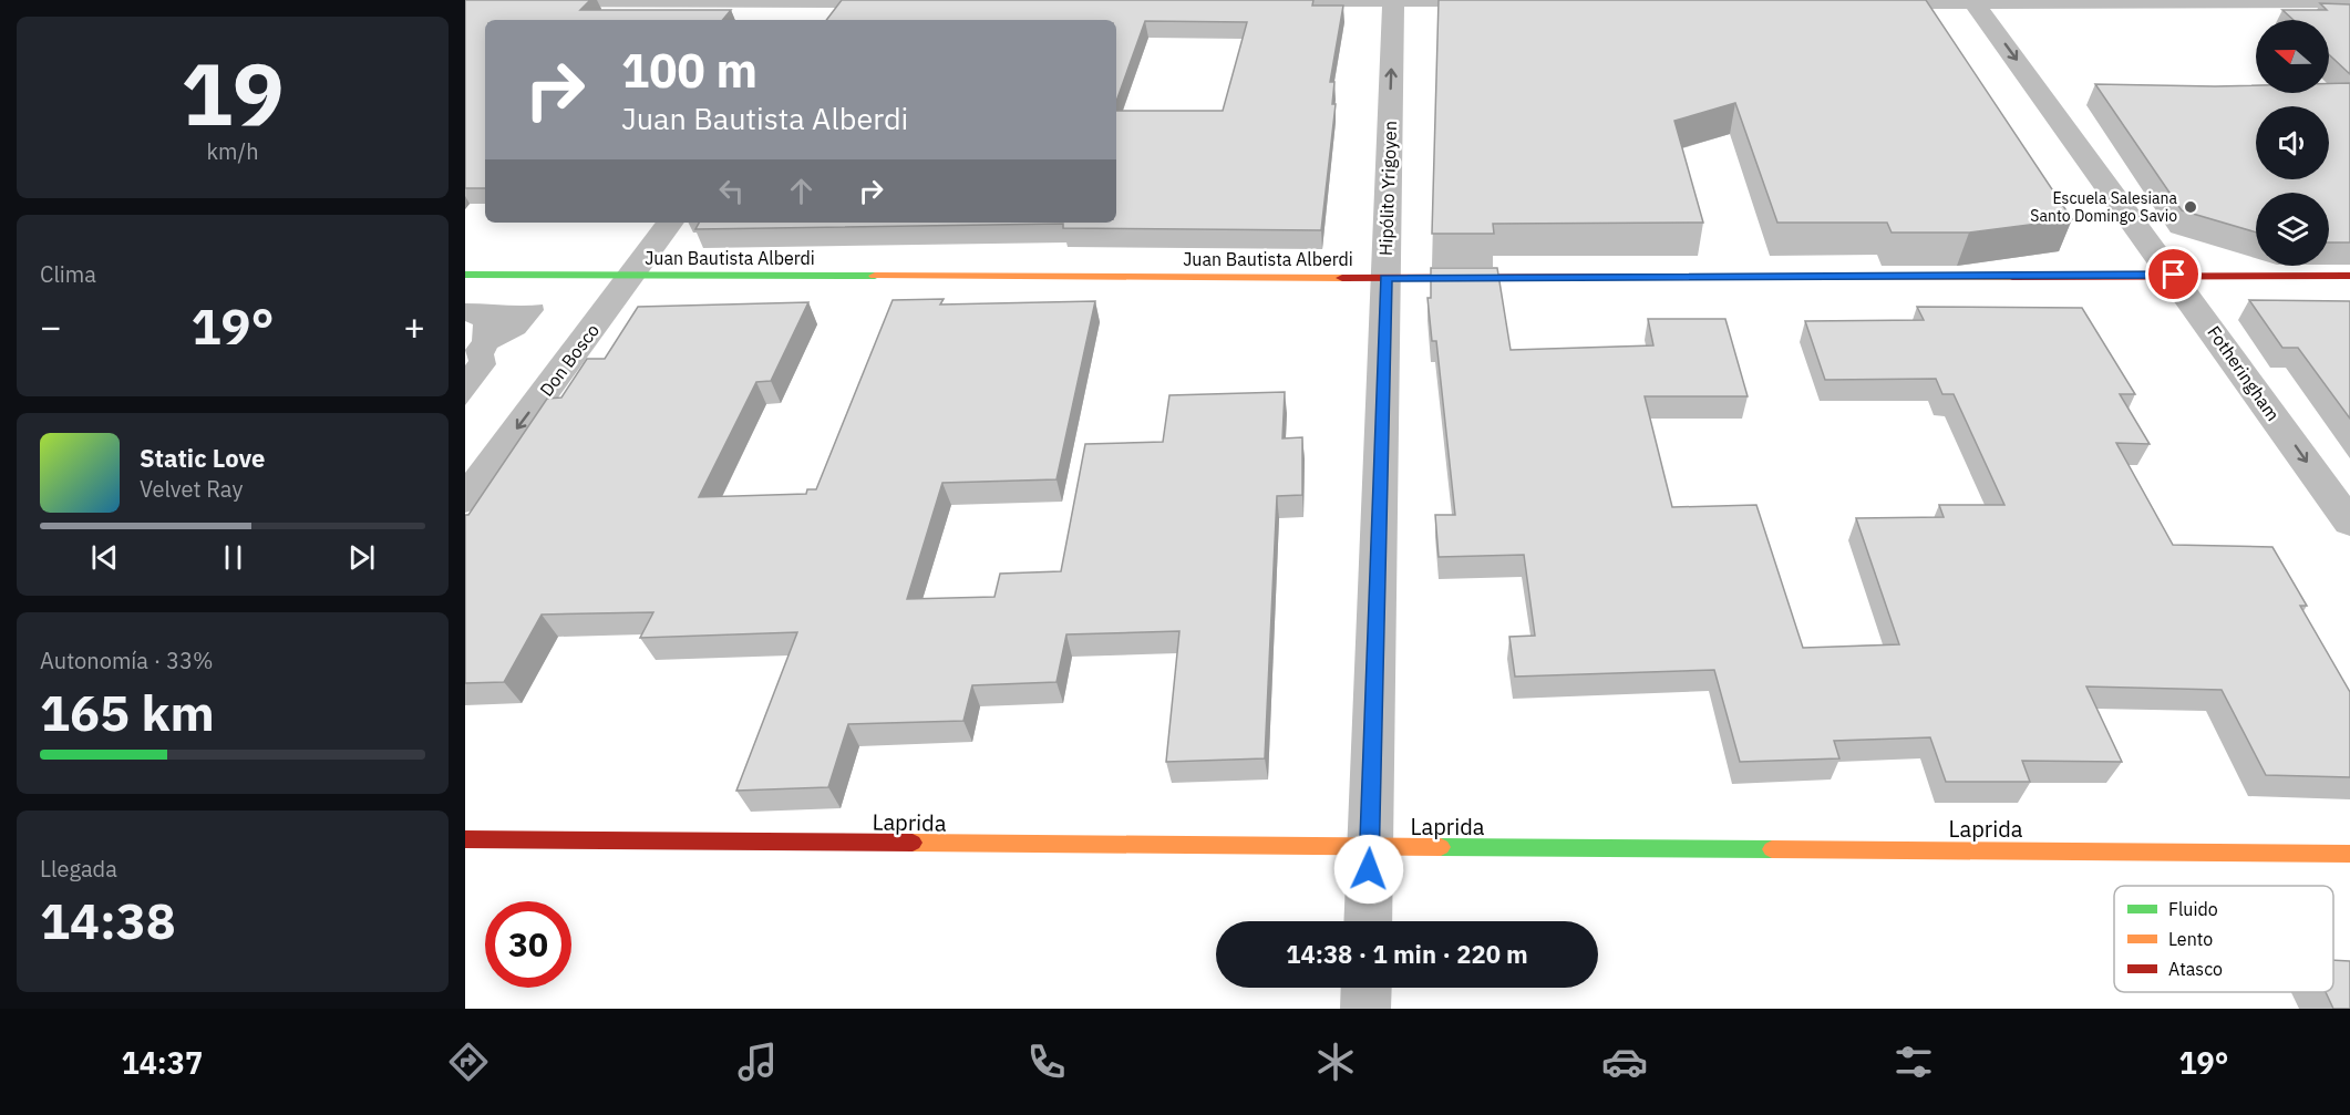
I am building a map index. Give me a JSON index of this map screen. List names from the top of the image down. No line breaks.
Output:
{"streets":{"street":["Hipólito Yrigoyen","Juan Bautista Alberdi","Don Bosco","Fotheringham","Laprida"]},"crossings":[["Hipólito Yrigoyen","Juan Bautista Alberdi"],["Hipólito Yrigoyen","Laprida"],["Juan Bautista Alberdi","Don Bosco"],["Juan Bautista Alberdi","Fotheringham"]],"one_way":["Don Bosco","Fotheringham"],"places":["Escuela Salesiana Santo Domingo Savio"],"legend":["Fluido","Lento","Atasco"],"north":"left","page":{"tile":[["19","km/h"],"Clima",["Autonomía · 33%","165 km"],["Llegada","14:38"]],"turn":["100 m","Juan Bautista Alberdi"],"heat":["−","19°","+"],"song":["Static Love","Velvet Ray"],"limit":"30","trip":"14:38 · 1 min · 220 m","tabs":["14:37","19°"]}}
